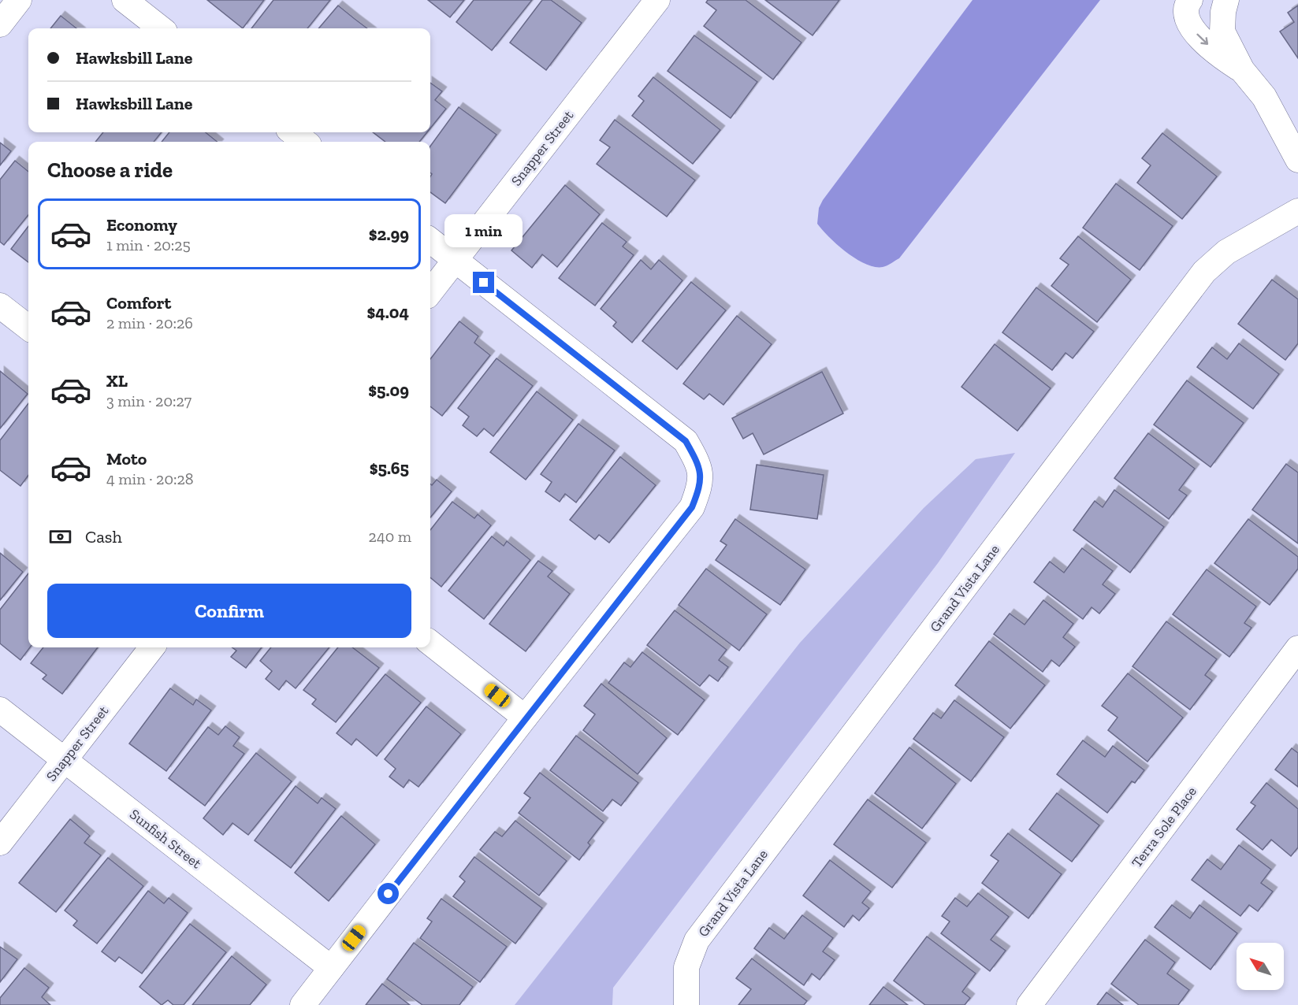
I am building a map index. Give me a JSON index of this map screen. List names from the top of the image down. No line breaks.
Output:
{"streets":{"street":["Snapper Street","Grand Vista Lane","Terra Sole Place","Sunfish Street"]},"crossings":[["Snapper Street","Sunfish Street"]],"north":"top left","page":{"banner":["Hawksbill Lane","Hawksbill Lane"],"heading":"Choose a ride","list":[{"name":"Economy","note":"1 min · 20:25","value":"$2.99"},{"name":"Comfort","note":"2 min · 20:26","value":"$4.04"},{"name":"XL","note":"3 min · 20:27","value":"$5.09"},{"name":"Moto","note":"4 min · 20:28","value":"$5.65"}],"bubble":"1 min","pay":["Cash","240 m"],"buttons":"Confirm"}}
